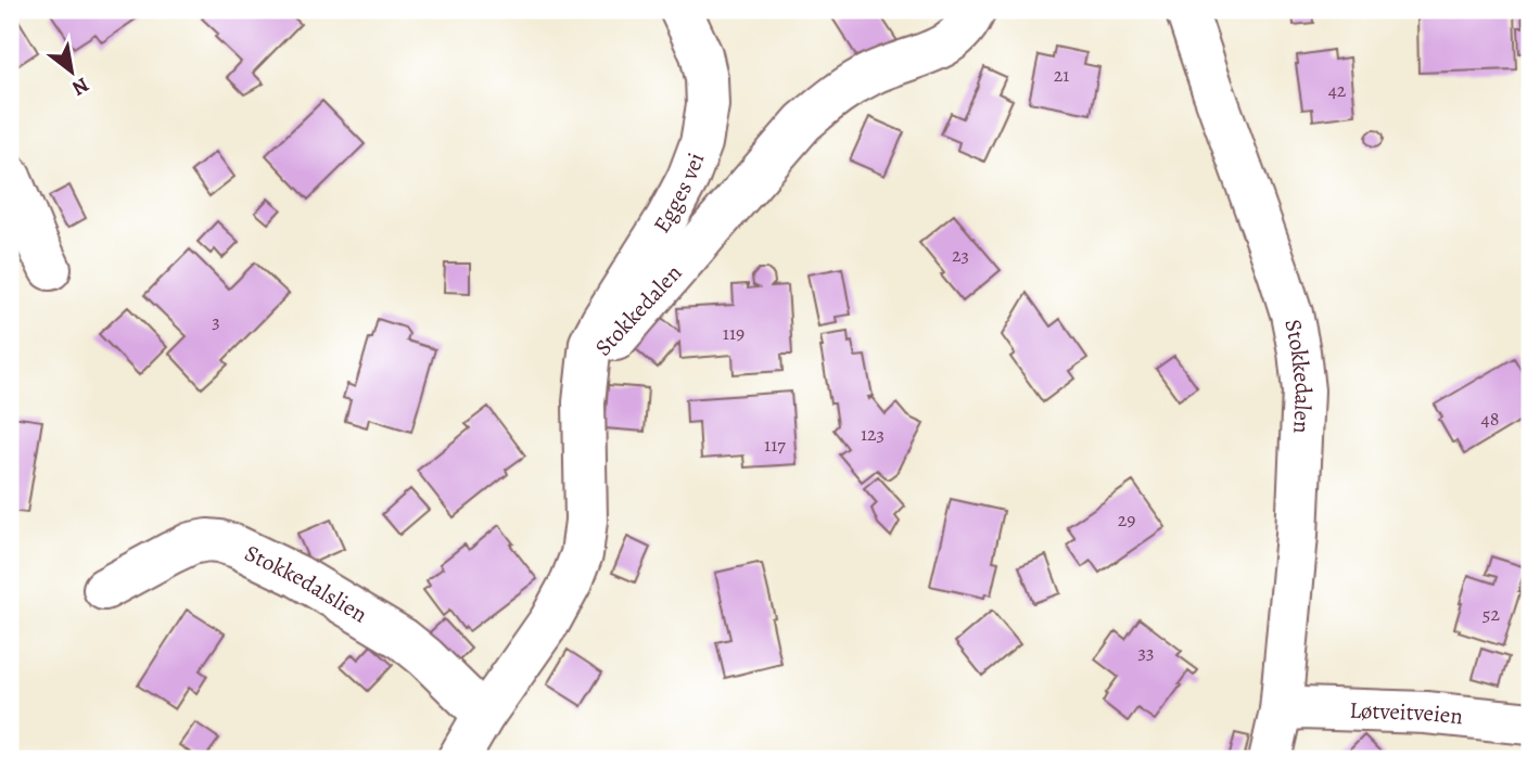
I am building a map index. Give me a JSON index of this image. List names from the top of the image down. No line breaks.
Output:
{"streets":{"street":["Egges vei","Stokkedalen","Stokkedalslien","Løtveitveien"]},"crossings":[["Egges vei","Stokkedalen"],["Stokkedalen","Stokkedalslien"],["Stokkedalen","Løtveitveien"]],"house_numbers":["21","42","23","3","119","48","123","117","29","52","33"],"north":"bottom right"}
